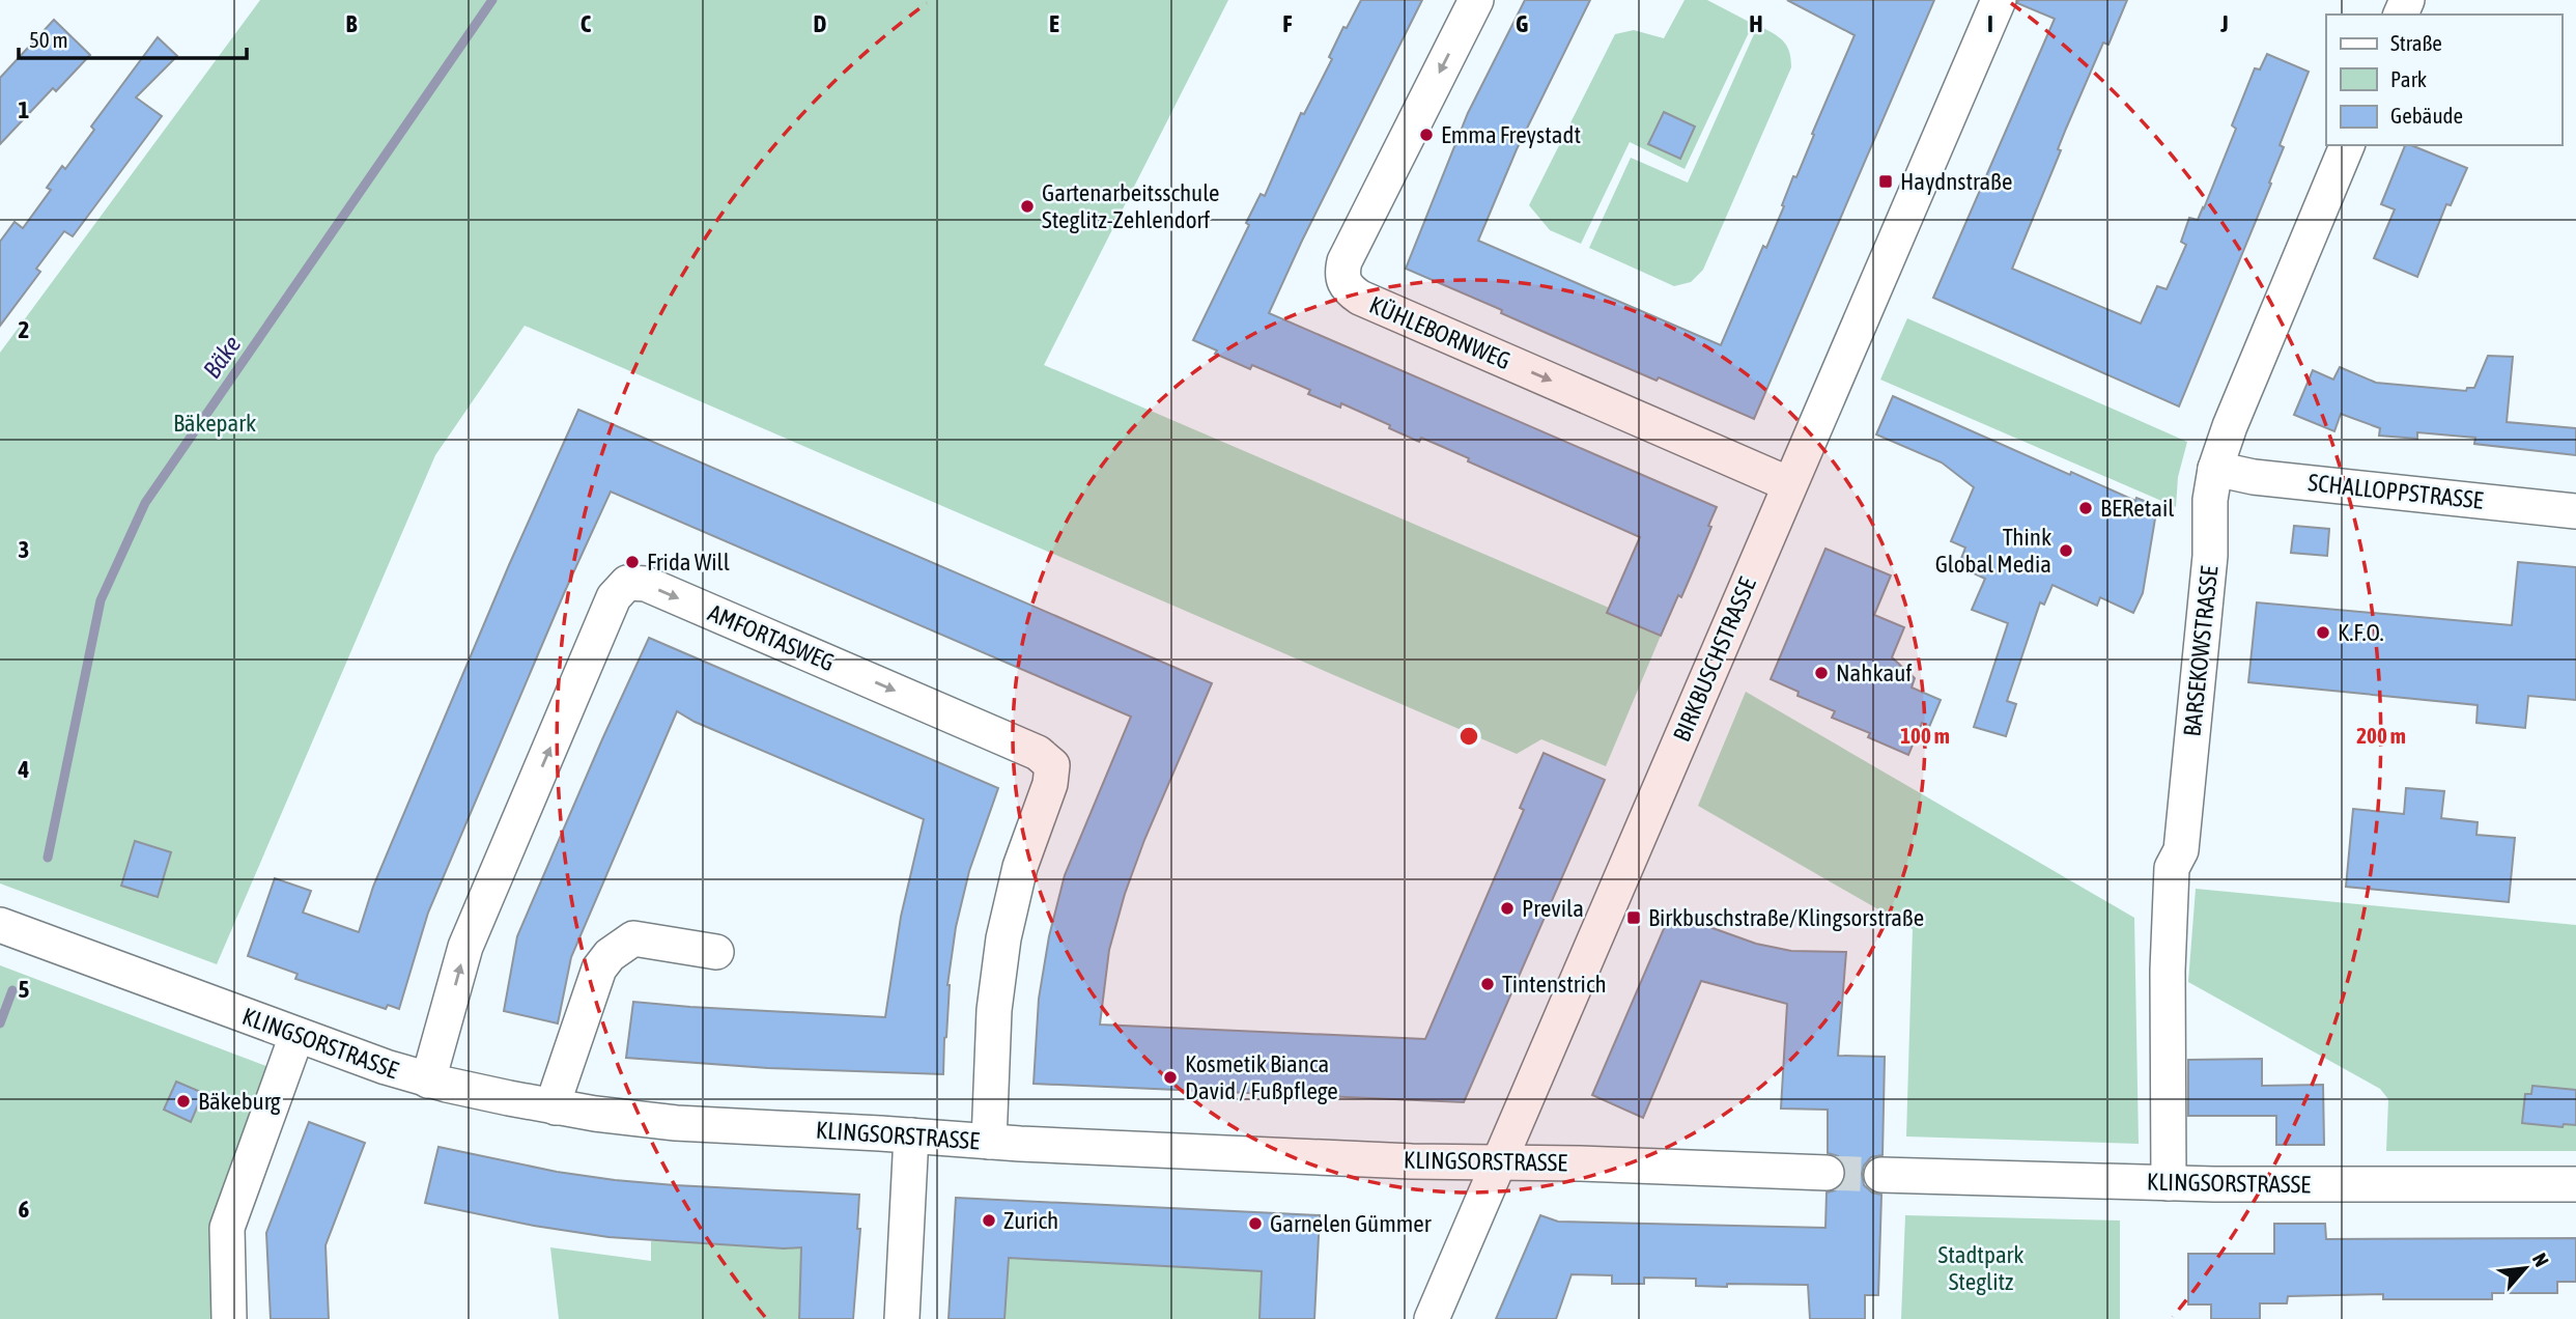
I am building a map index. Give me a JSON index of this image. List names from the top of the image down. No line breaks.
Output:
{"streets":{"street":["KÜHLEBORNWEG","SCHALLOPPSTRASSE","AMFORTASWEG","BARSEKOWSTRASSE","BIRKBUSCHSTRASSE","KLINGSORSTRASSE"]},"crossings":[["KÜHLEBORNWEG","BIRKBUSCHSTRASSE"],["SCHALLOPPSTRASSE","BARSEKOWSTRASSE"],["AMFORTASWEG","KLINGSORSTRASSE"],["BARSEKOWSTRASSE","KLINGSORSTRASSE"],["BIRKBUSCHSTRASSE","KLINGSORSTRASSE"]],"water":["Bäke"],"parks":["Bäkepark","Stadtpark Steglitz"],"places":{"other":["Emma Freystadt","Gartenarbeitsschule Steglitz-Zehlendorf","BERetail","Think Global Media","Frida Will","K.F.O.","Nahkauf","Previla","Tintenstrich","Kosmetik Bianca David / Fußpflege","Bäkeburg","Zurich","Garnelen Gümmer"],"transit":["Haydnstraße","Birkbuschstraße/Klingsorstraße"]},"legend":["Straße","Park","Gebäude"],"scale_bar":"50 m","north":"top right","grid":{"columns":["B","C","D","E","F","G","H","I","J"],"rows":["1","2","3","4","5","6"]},"rings":["100 m","200 m"]}
